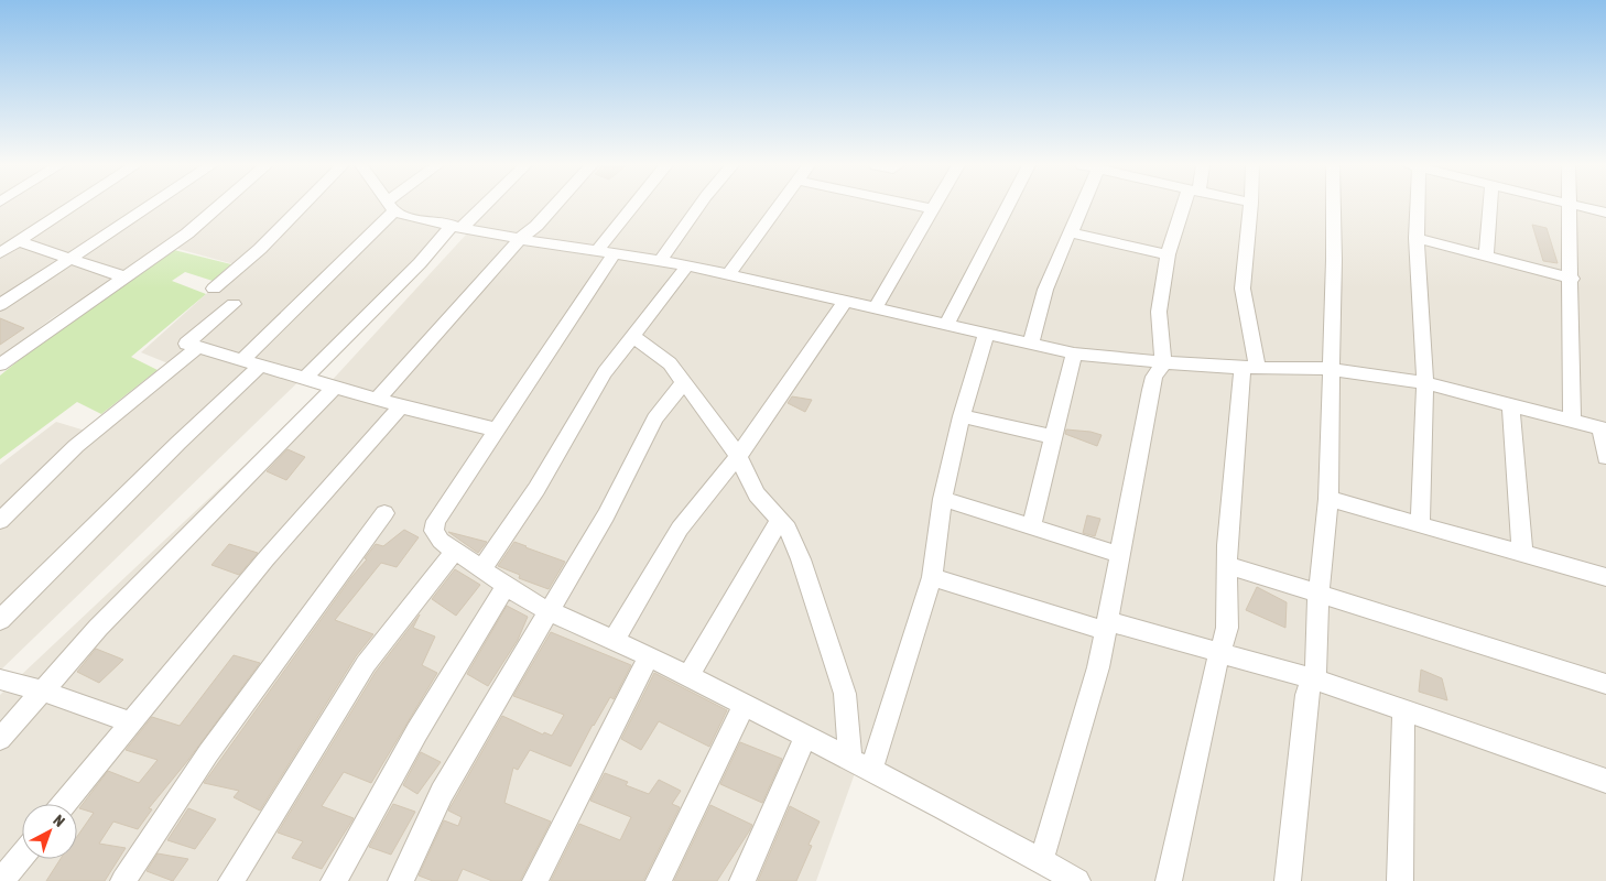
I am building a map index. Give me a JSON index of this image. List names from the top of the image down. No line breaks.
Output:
{"north":"top right"}
